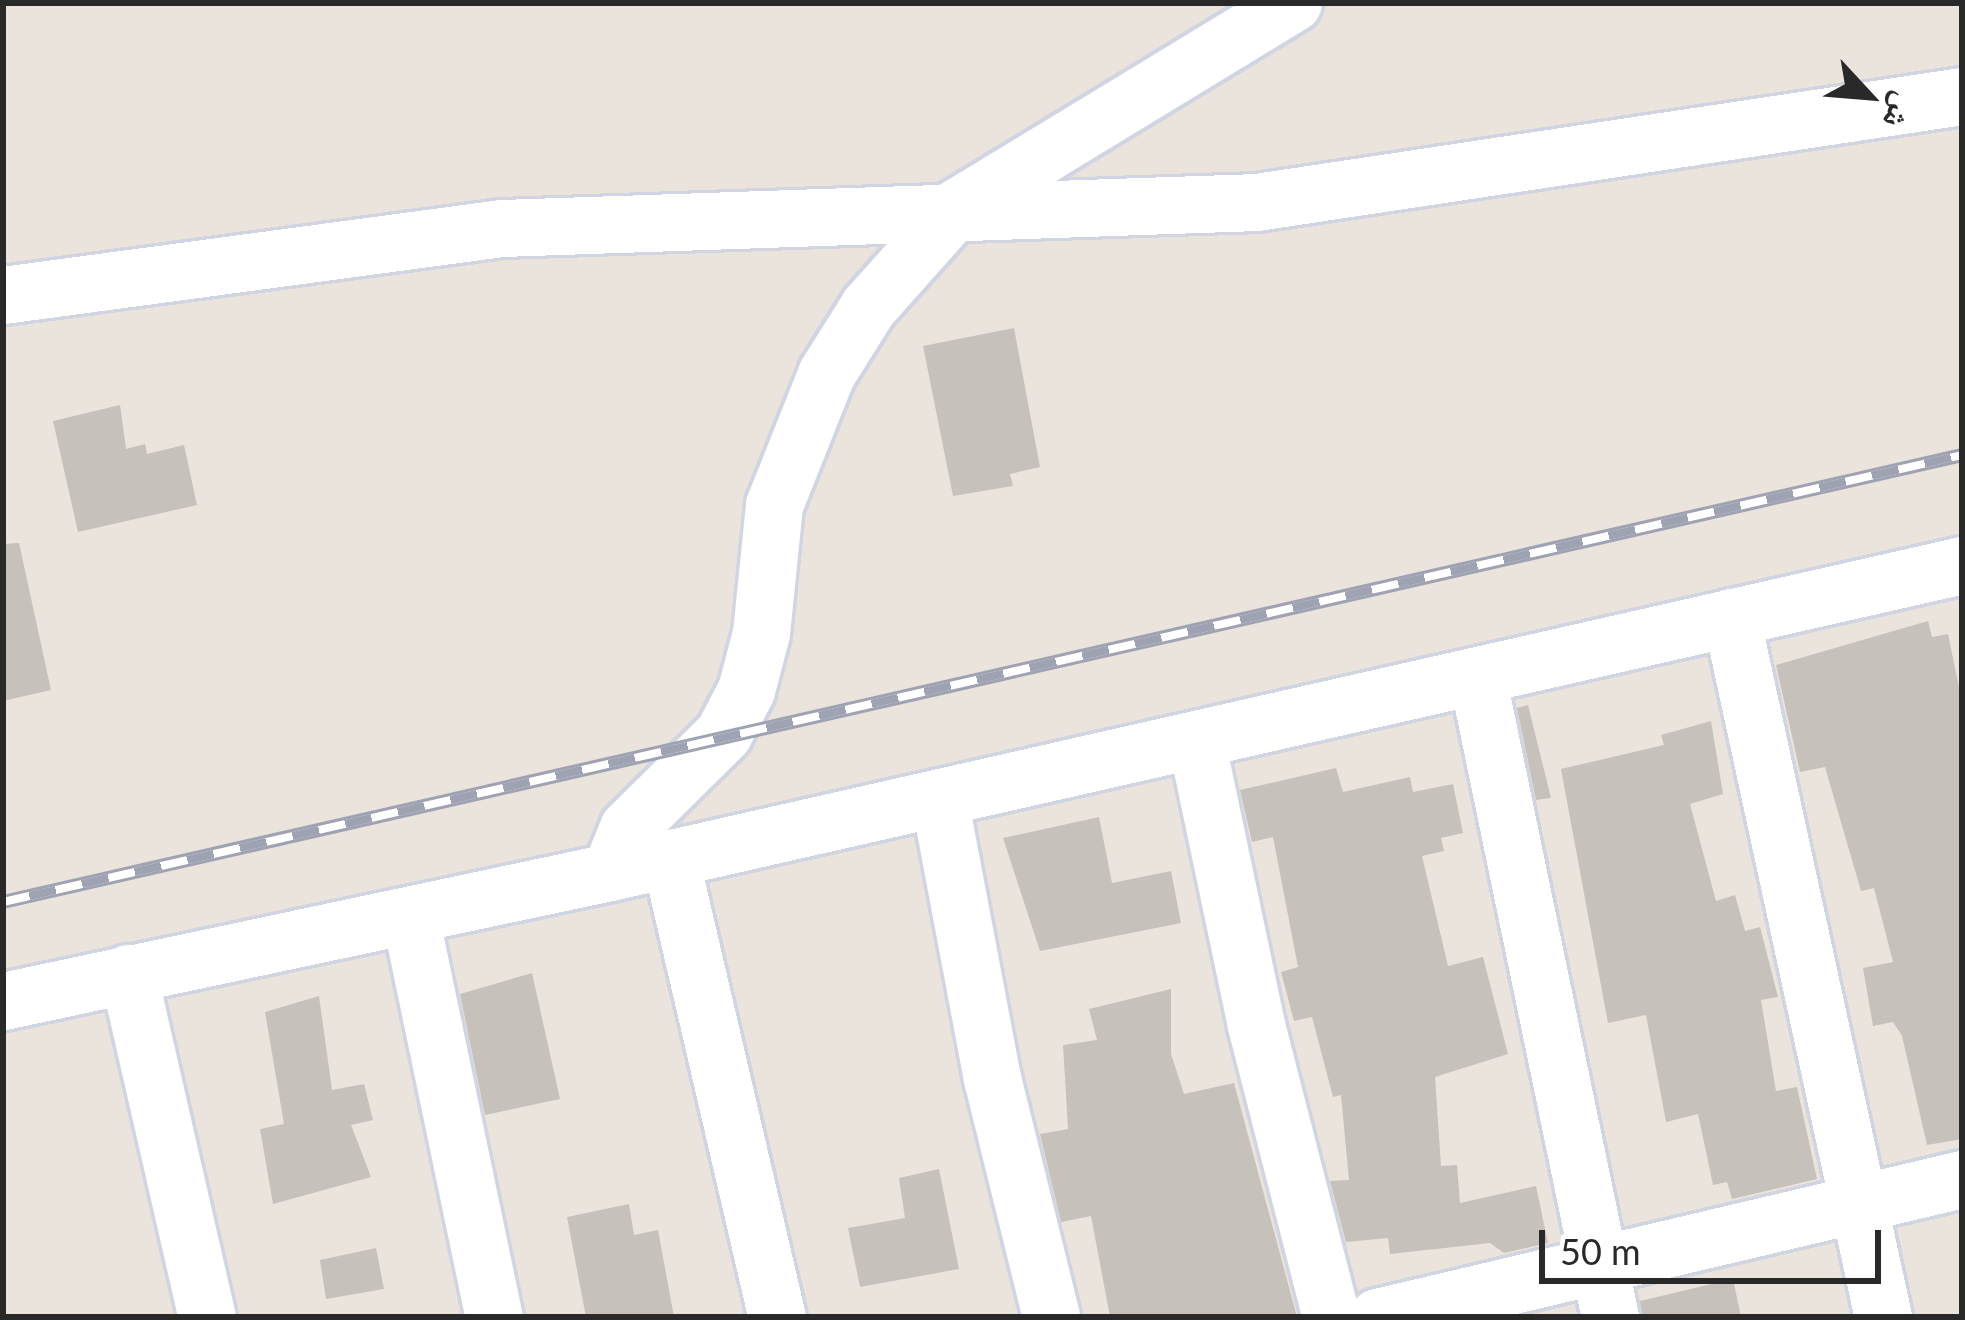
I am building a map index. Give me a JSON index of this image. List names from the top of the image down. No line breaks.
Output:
{"scale_bar":"50 m","north":"bottom right"}
